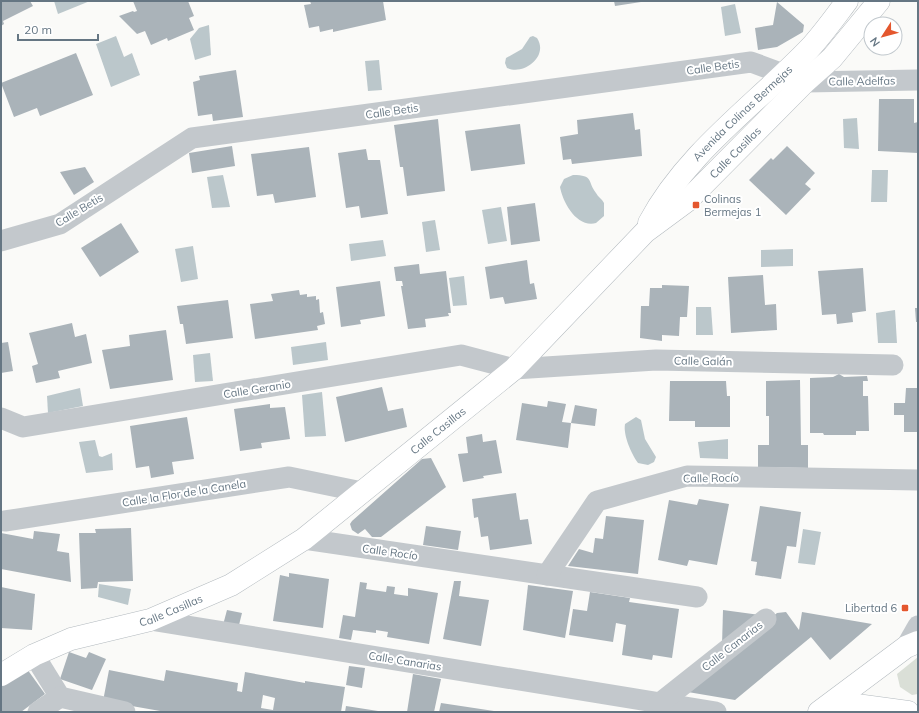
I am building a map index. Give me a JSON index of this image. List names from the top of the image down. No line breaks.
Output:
{"streets":{"street":["Calle Betis","Calle Adelfas","Avenida Colinas Bermejas","Calle Casillas","Calle Galán","Calle Geranio","Calle Rocío","Calle la Flor de la Canela","Calle Canarias"]},"crossings":[["Calle Betis","Calle Adelfas"],["Calle Betis","Avenida Colinas Bermejas"],["Calle Betis","Calle Casillas"],["Calle Adelfas","Avenida Colinas Bermejas"],["Calle Adelfas","Calle Casillas"],["Avenida Colinas Bermejas","Calle Casillas"],["Calle Casillas","Calle Galán"],["Calle Casillas","Calle Geranio"],["Calle Casillas","Calle Rocío"],["Calle Casillas","Calle la Flor de la Canela"],["Calle Casillas","Calle Canarias"],["Calle Galán","Calle Geranio"]],"places":{"transit":["Colinas Bermejas 1","Libertad 6"]},"scale_bar":"20 m","north":"bottom left"}
